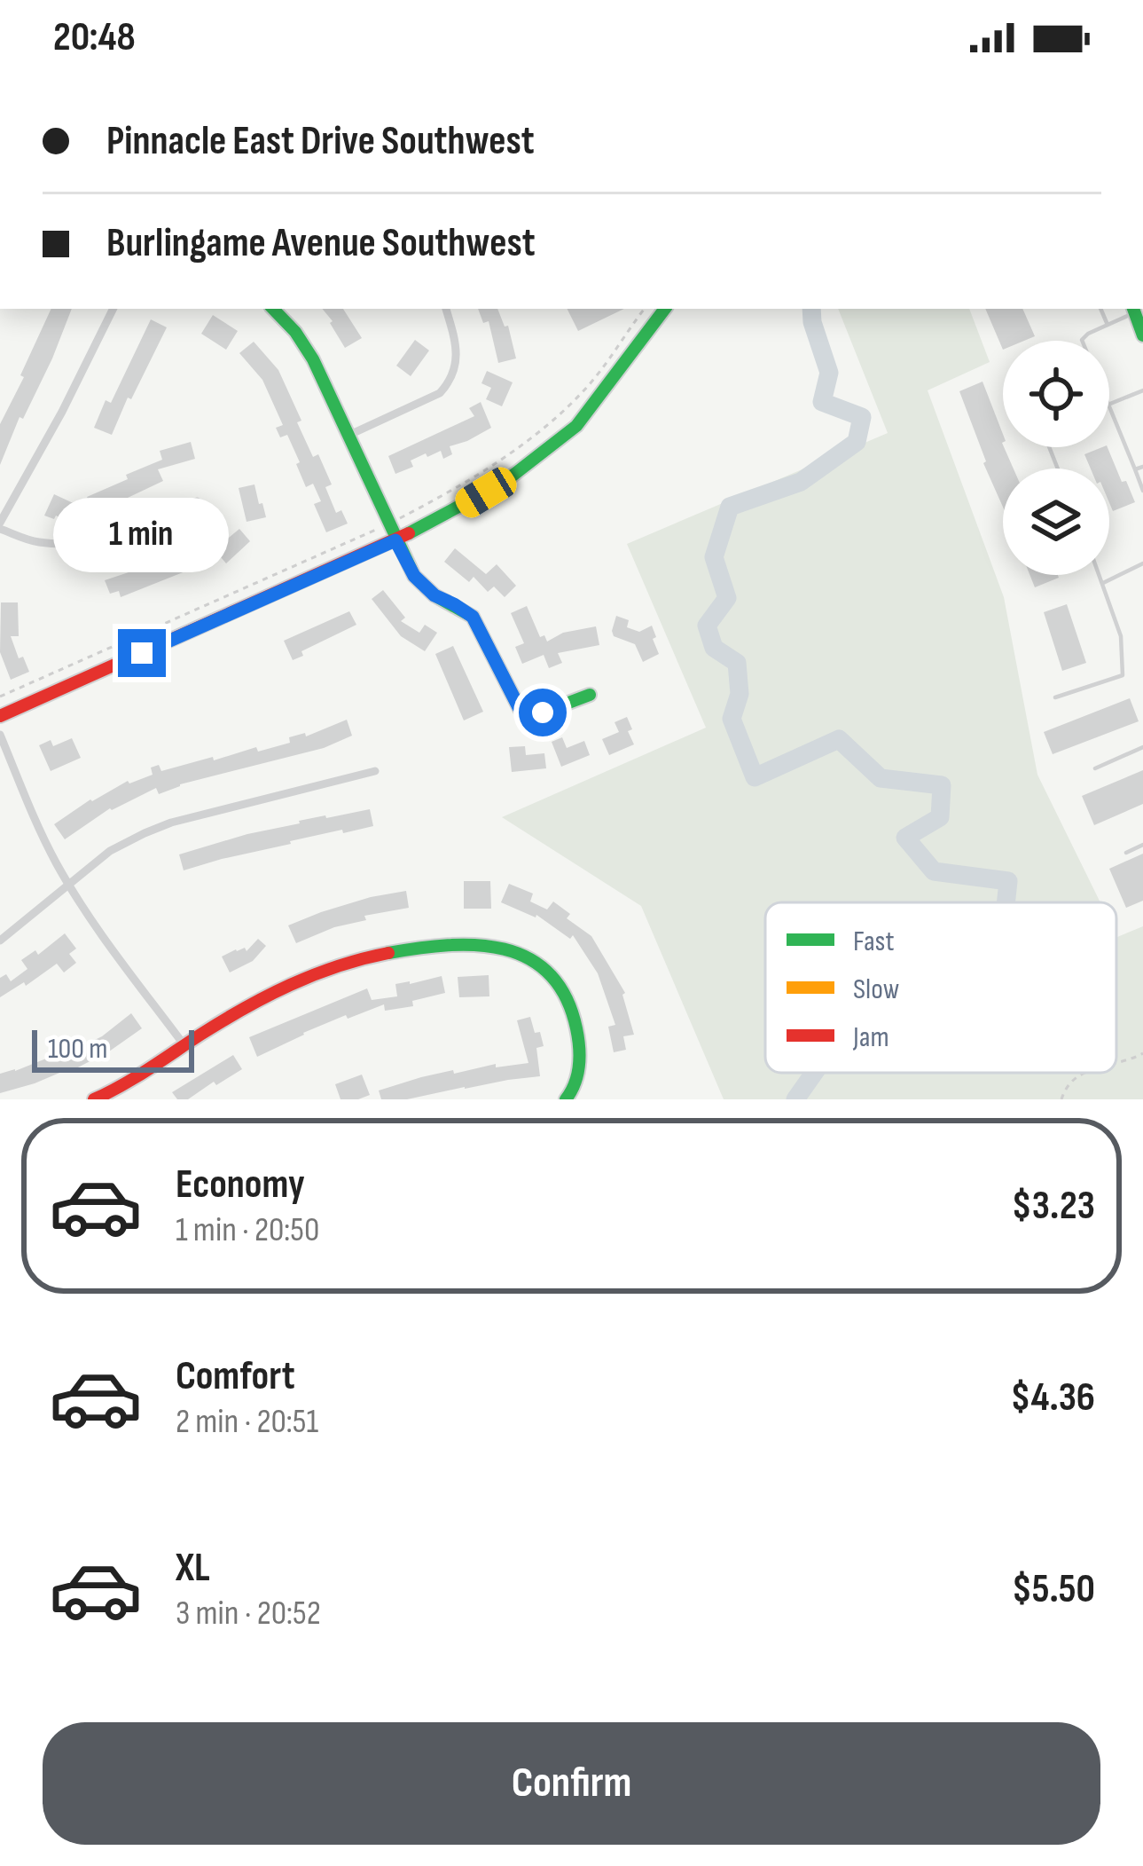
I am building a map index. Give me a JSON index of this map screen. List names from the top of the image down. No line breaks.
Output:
{"legend":["Fast","Slow","Jam"],"scale_bar":"100 m","page":{"status":"20:48","banner":["Pinnacle East Drive Southwest","Burlingame Avenue Southwest"],"bubble":"1 min","scale":"100 m","list":[{"name":"Economy","note":"1 min · 20:50","value":"$3.23"},{"name":"Comfort","note":"2 min · 20:51","value":"$4.36"},{"name":"XL","note":"3 min · 20:52","value":"$5.50"}],"buttons":"Confirm"}}
